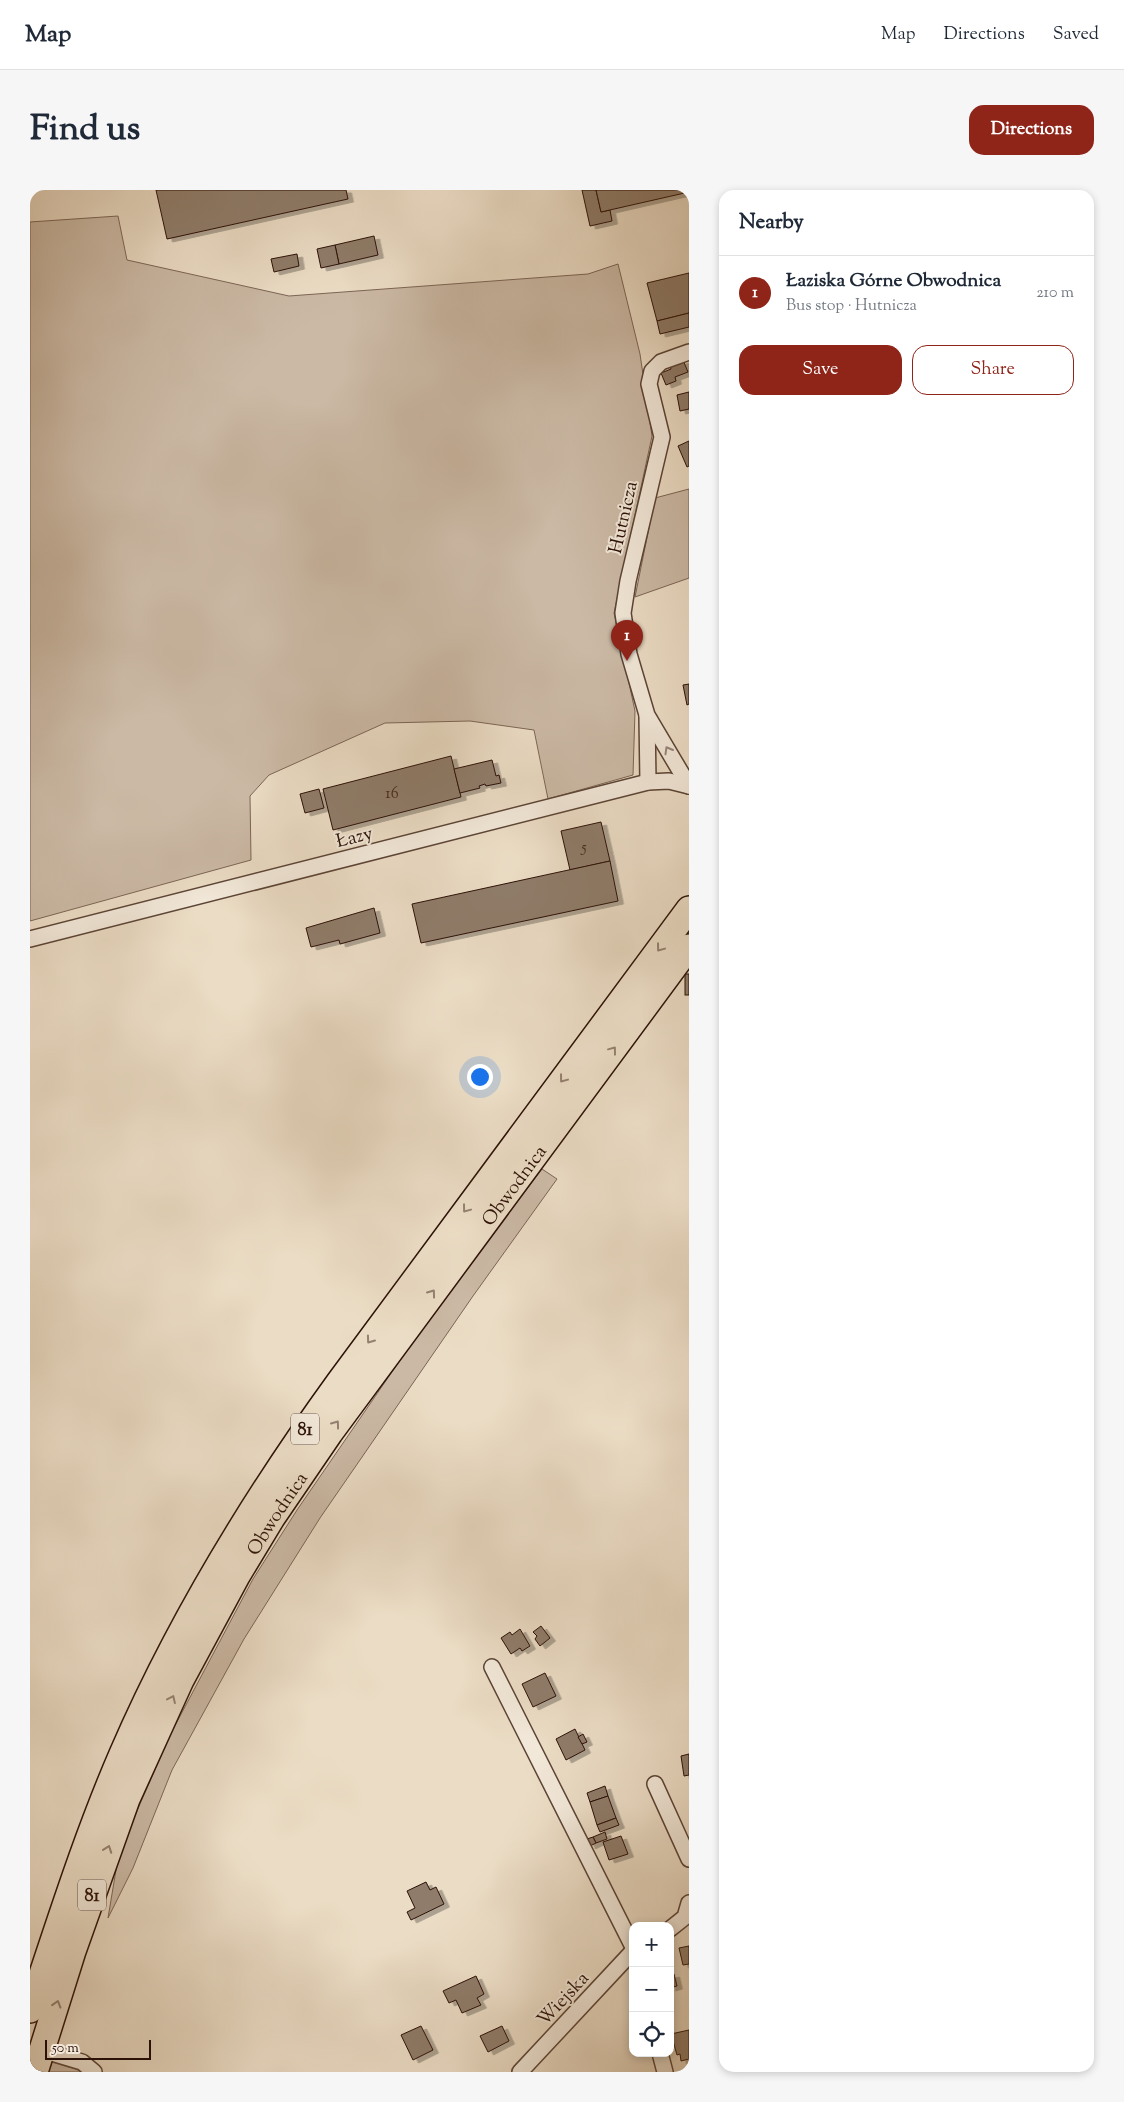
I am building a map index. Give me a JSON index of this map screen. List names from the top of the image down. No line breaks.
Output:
{"streets":{"main road":["Obwodnica","81"],"street":["Hutnicza","Łazy","Wiejska"]},"house_numbers":["16","5"],"scale_bar":"50 m","page":{"header":"Map","nav":["Map","Directions","Saved"],"title":"Find us","buttons":["Directions",["Save","Share"]],"heading":"Nearby","list":[{"mark":"1","name":"Łaziska Górne Obwodnica","note":"Bus stop · Hutnicza","value":"210 m"}],"pins":"1","map_buttons":["+","−"],"scale":"50 m"}}
